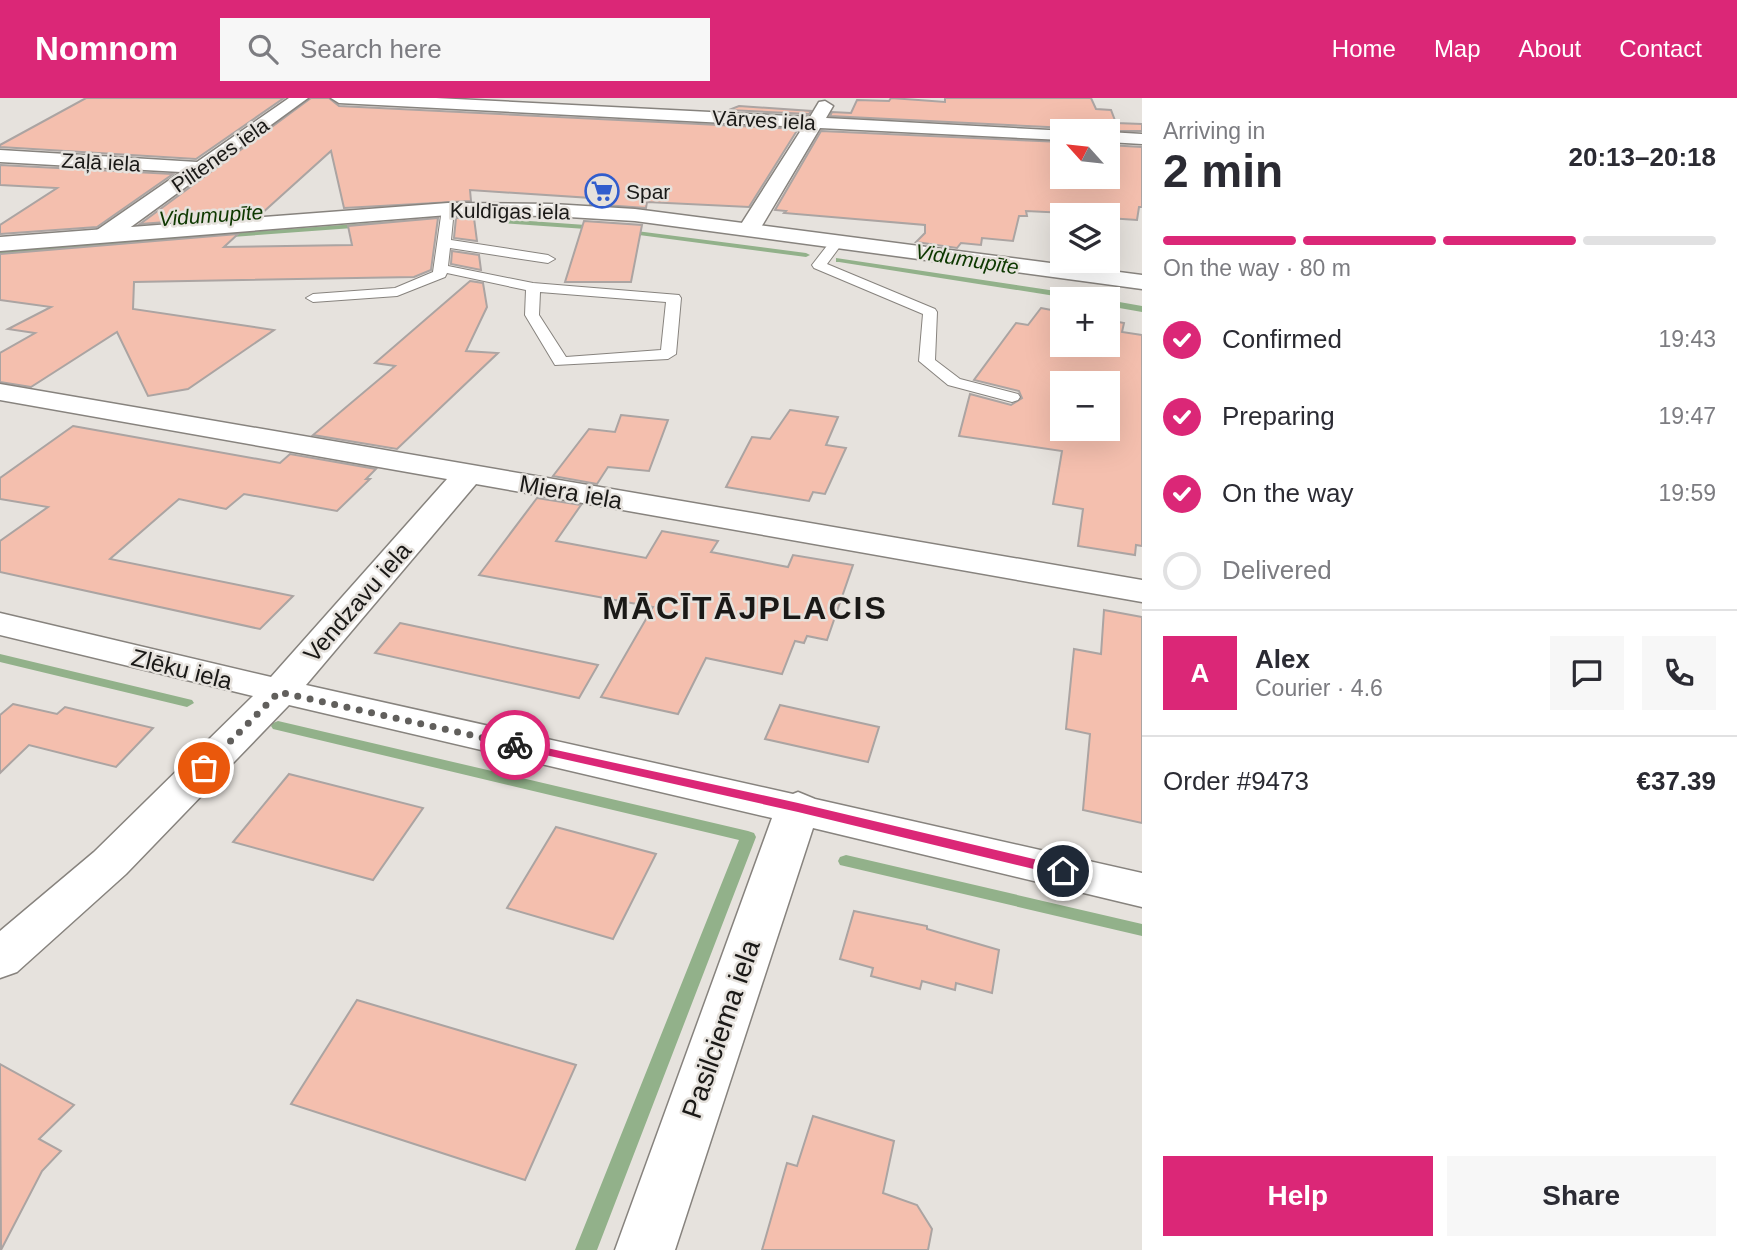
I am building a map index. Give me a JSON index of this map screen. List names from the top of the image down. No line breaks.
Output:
{"streets":{"street":["Vārves iela","Piltenes iela","Zaļā iela","Kuldīgas iela","Miera iela","Vendzavu iela","Zlēku iela","Pasilciema iela"]},"crossings":[["Piltenes iela","Zaļā iela"],["Piltenes iela","Kuldīgas iela"],["Miera iela","Vendzavu iela"],["Vendzavu iela","Zlēku iela"],["Zlēku iela","Pasilciema iela"]],"districts":["MĀCĪTĀJPLACIS"],"water":["Vidumupīte"],"places":{"supermarket":["Spar"]},"north":"top left","page":{"header":"Nomnom","search":"Search here","nav":["Home","Map","About","Contact"],"heading":["2 min","Arriving in","20:13–20:18"],"panel":["Alex","Courier · 4.6","Order #9473","€37.39"],"map_buttons":["+","−"],"bar":"On the way · 80 m","list":[["Confirmed","19:43"],["Preparing","19:47"],["On the way","19:59"],"Delivered"],"round":"A","buttons":["Help","Share"]}}
